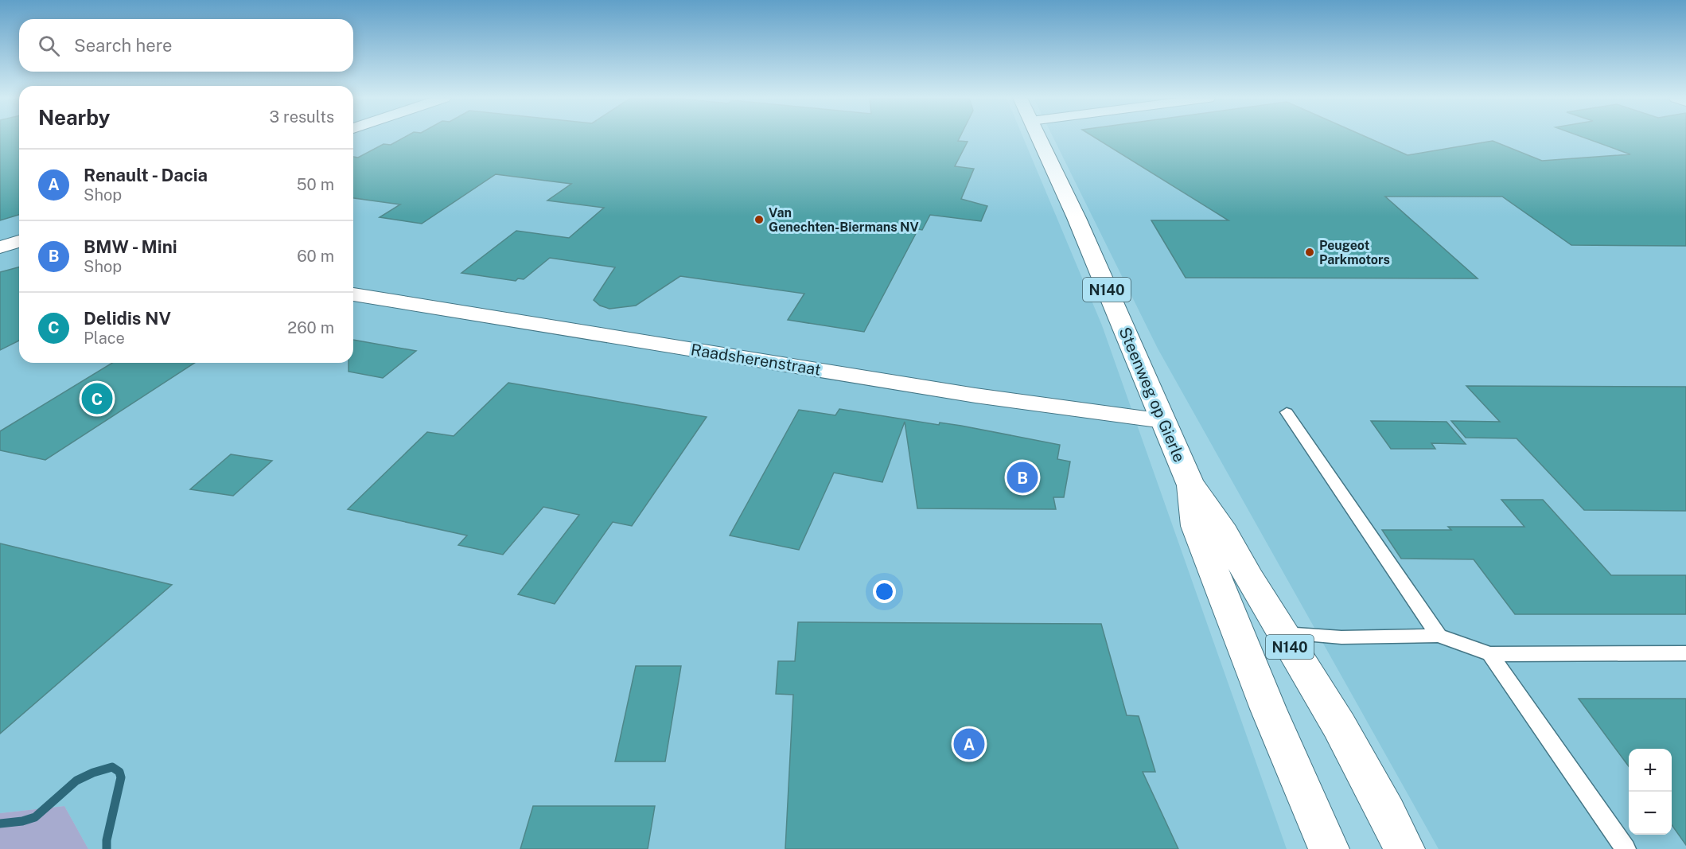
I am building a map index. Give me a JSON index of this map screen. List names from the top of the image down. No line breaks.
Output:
{"streets":{"main road":["N140","Steenweg op Gierle"],"street":["Raadsherenstraat"]},"crossings":[["Raadsherenstraat","Steenweg op Gierle"]],"places":["Van Genechten-Biermans NV","Peugeot Parkmotors"],"page":{"search":"Search here","heading":["Nearby","3 results"],"list":[{"mark":"A","name":"Renault - Dacia","note":"Shop","value":"50 m"},{"mark":"B","name":"BMW - Mini","note":"Shop","value":"60 m"},{"mark":"C","name":"Delidis NV","note":"Place","value":"260 m"}],"pins":["C","B","A"],"map_buttons":["+","−"]}}
